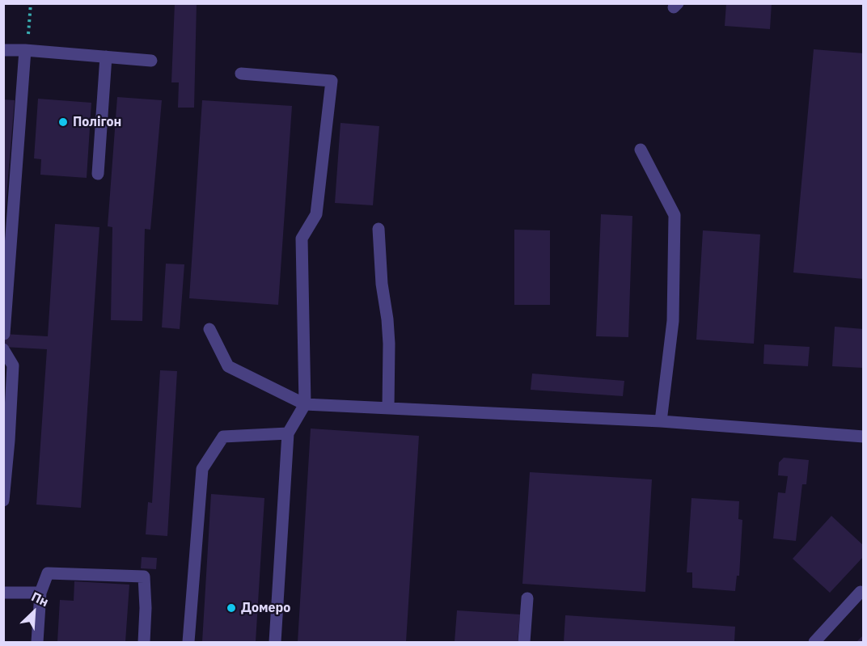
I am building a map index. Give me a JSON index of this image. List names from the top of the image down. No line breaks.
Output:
{"places":["Полігон","Домеро"],"north":"top right"}
